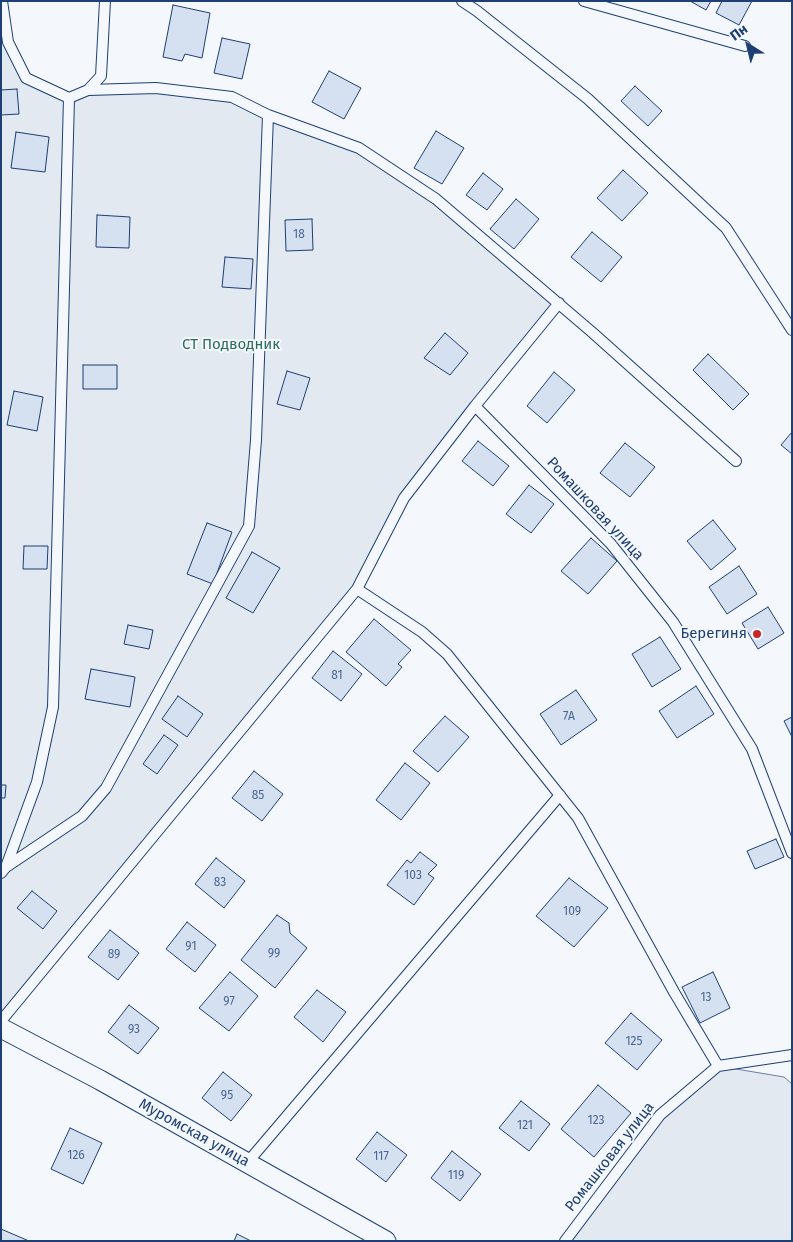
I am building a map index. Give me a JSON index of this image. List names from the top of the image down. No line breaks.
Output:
{"streets":{"street":["Муромская улица"],"lane":["Ромашковая улица"]},"parks":["СТ Подводник"],"places":["Берегиня"],"house_numbers":["18","81","7А","85","103","83","109","91","99","89","13","97","93","125","95","123","121","126","117","119"],"north":"top left"}
